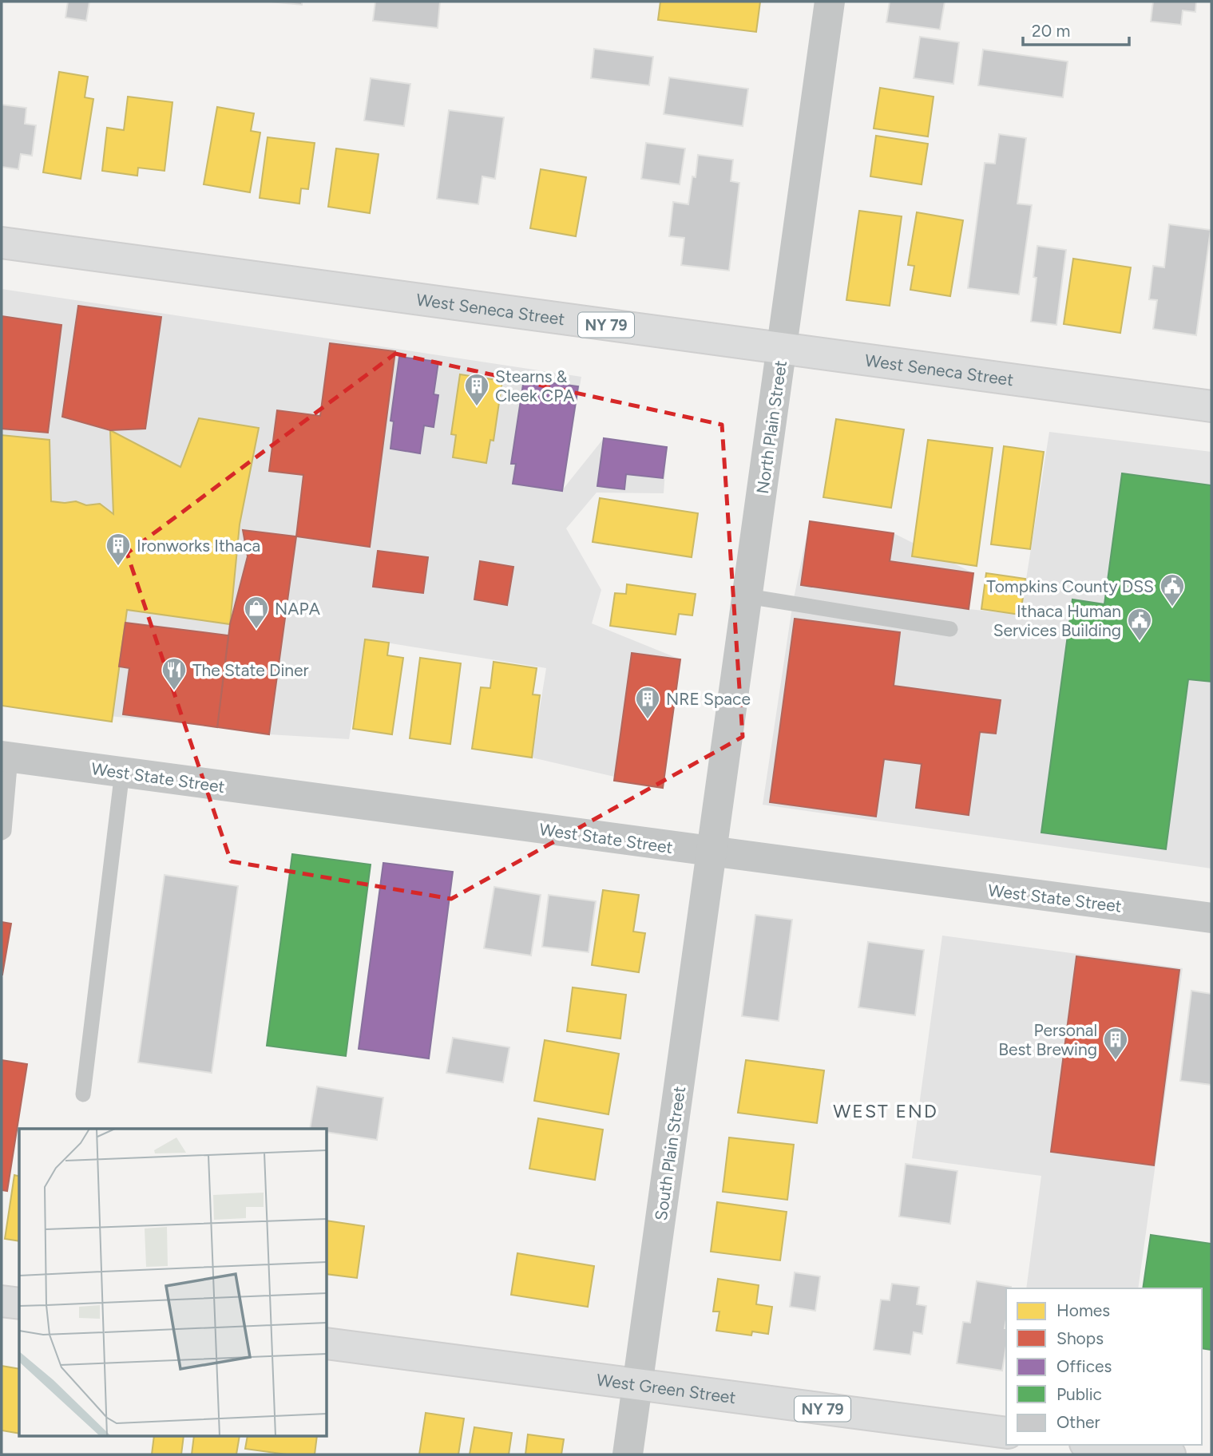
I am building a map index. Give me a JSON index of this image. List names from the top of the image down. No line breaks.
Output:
{"streets":{"highway":["West Seneca Street","NY 79","West Green Street"],"street":["North Plain Street","West State Street","South Plain Street"]},"crossings":[["West Seneca Street","North Plain Street"],["North Plain Street","West State Street"],["North Plain Street","South Plain Street"],["West State Street","South Plain Street"],["South Plain Street","West Green Street"]],"districts":["WEST END"],"places":{"building":["Stearns & Cleek CPA","Ironworks Ithaca","NRE Space","Personal Best Brewing"],"public building":["Tompkins County DSS","Ithaca Human Services Building"],"shop":["NAPA"],"restaurant":["The State Diner"]},"legend":["Homes","Shops","Offices","Public","Other"],"scale_bar":"20 m"}
